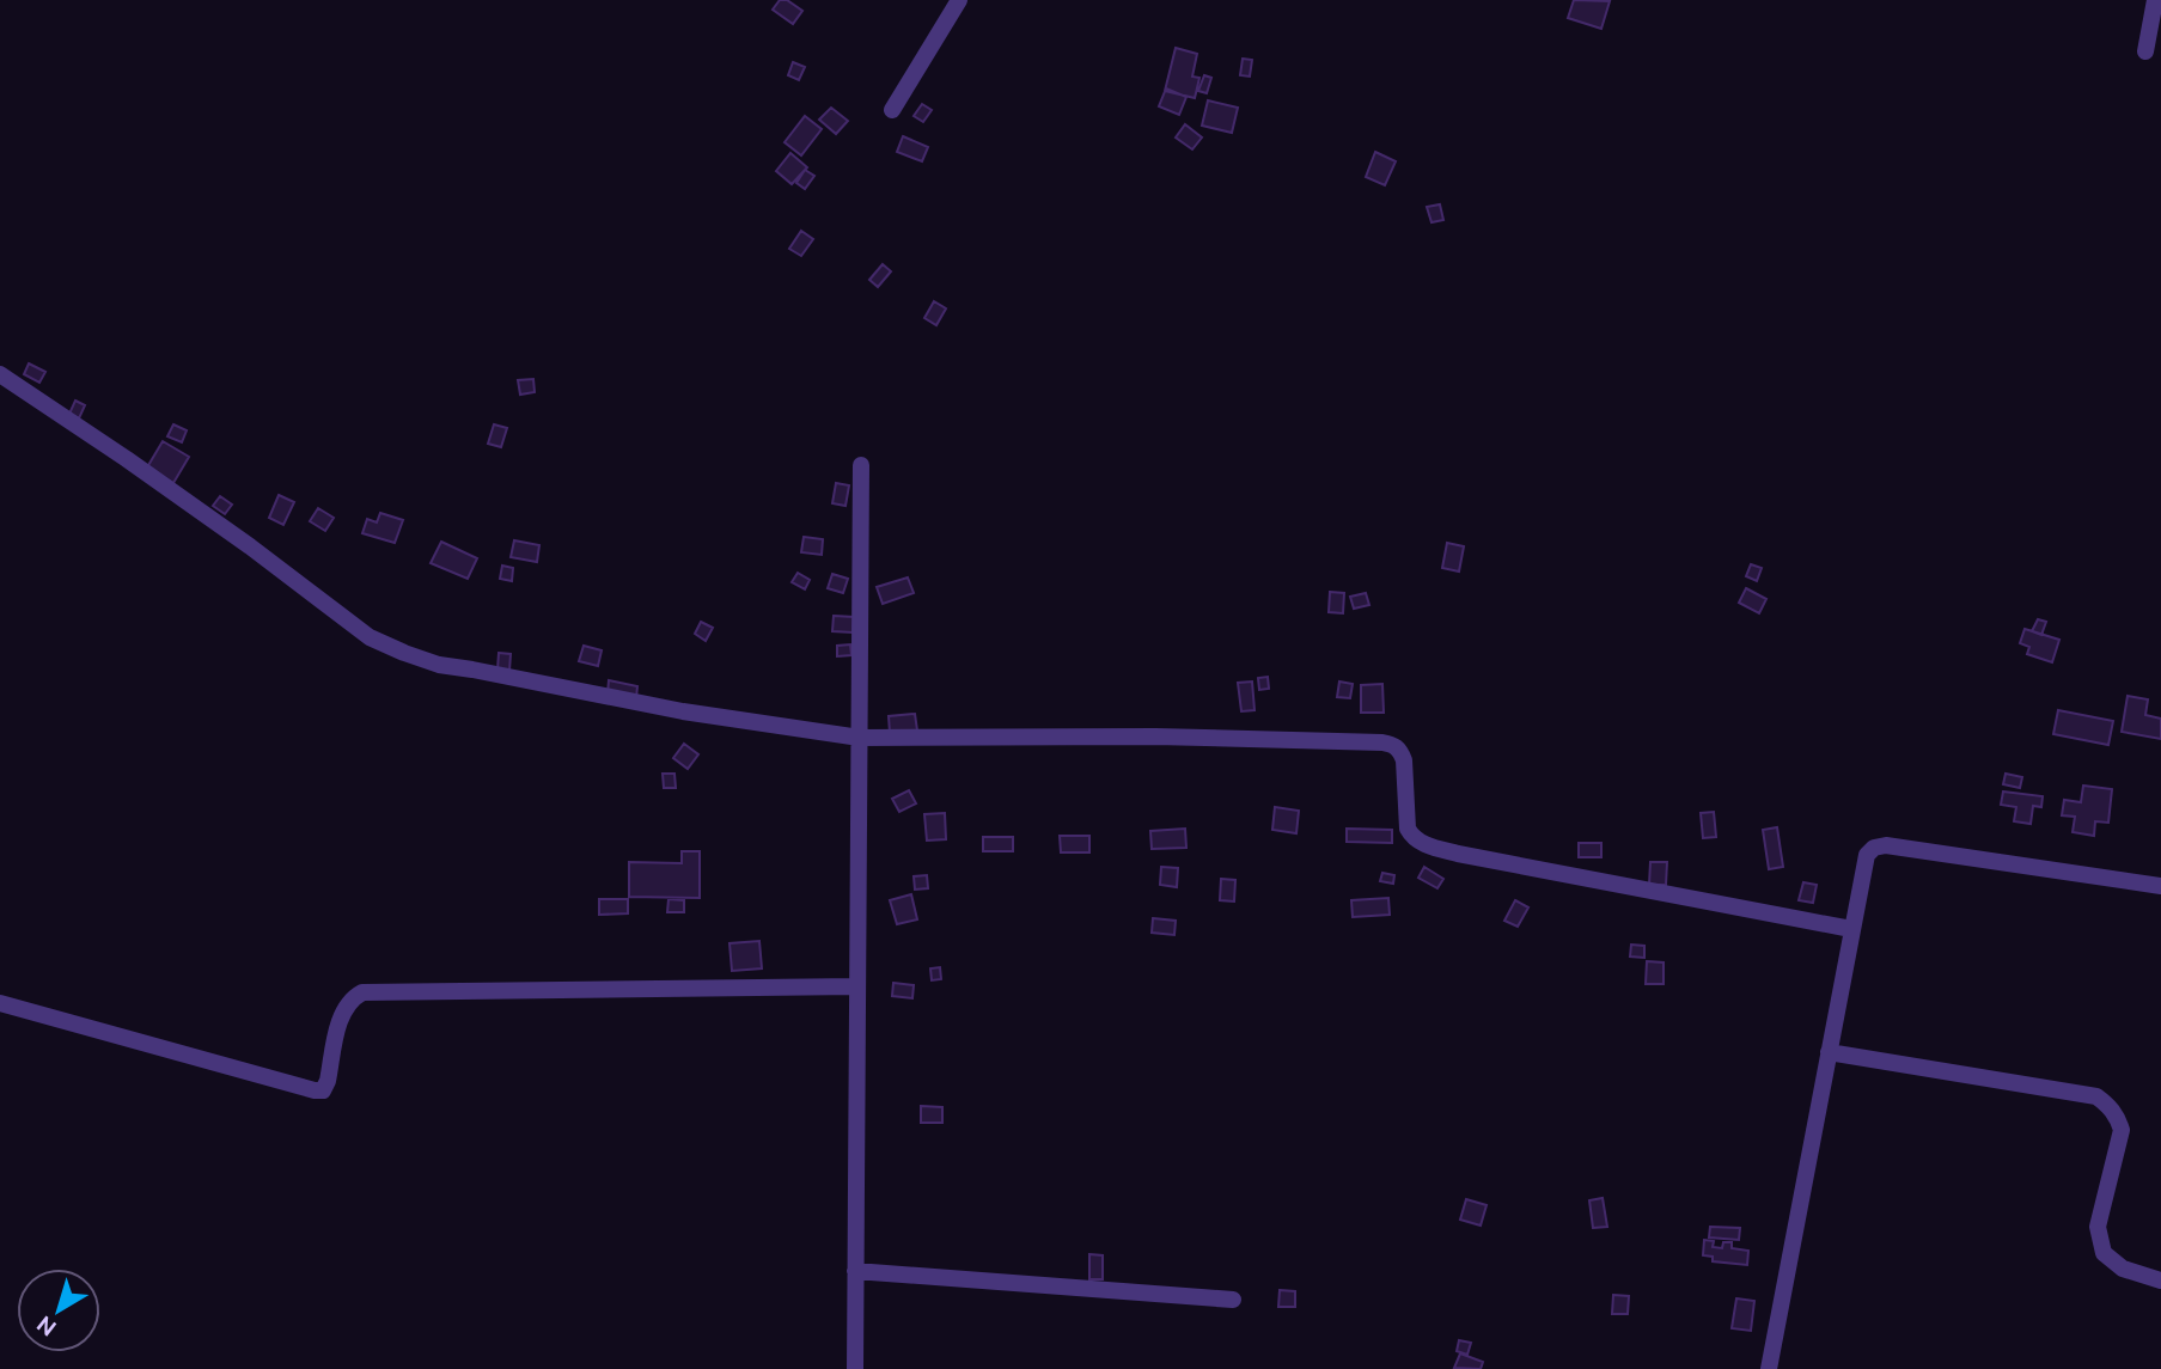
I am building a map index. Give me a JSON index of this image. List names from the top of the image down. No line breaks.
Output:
{"north":"bottom left"}
